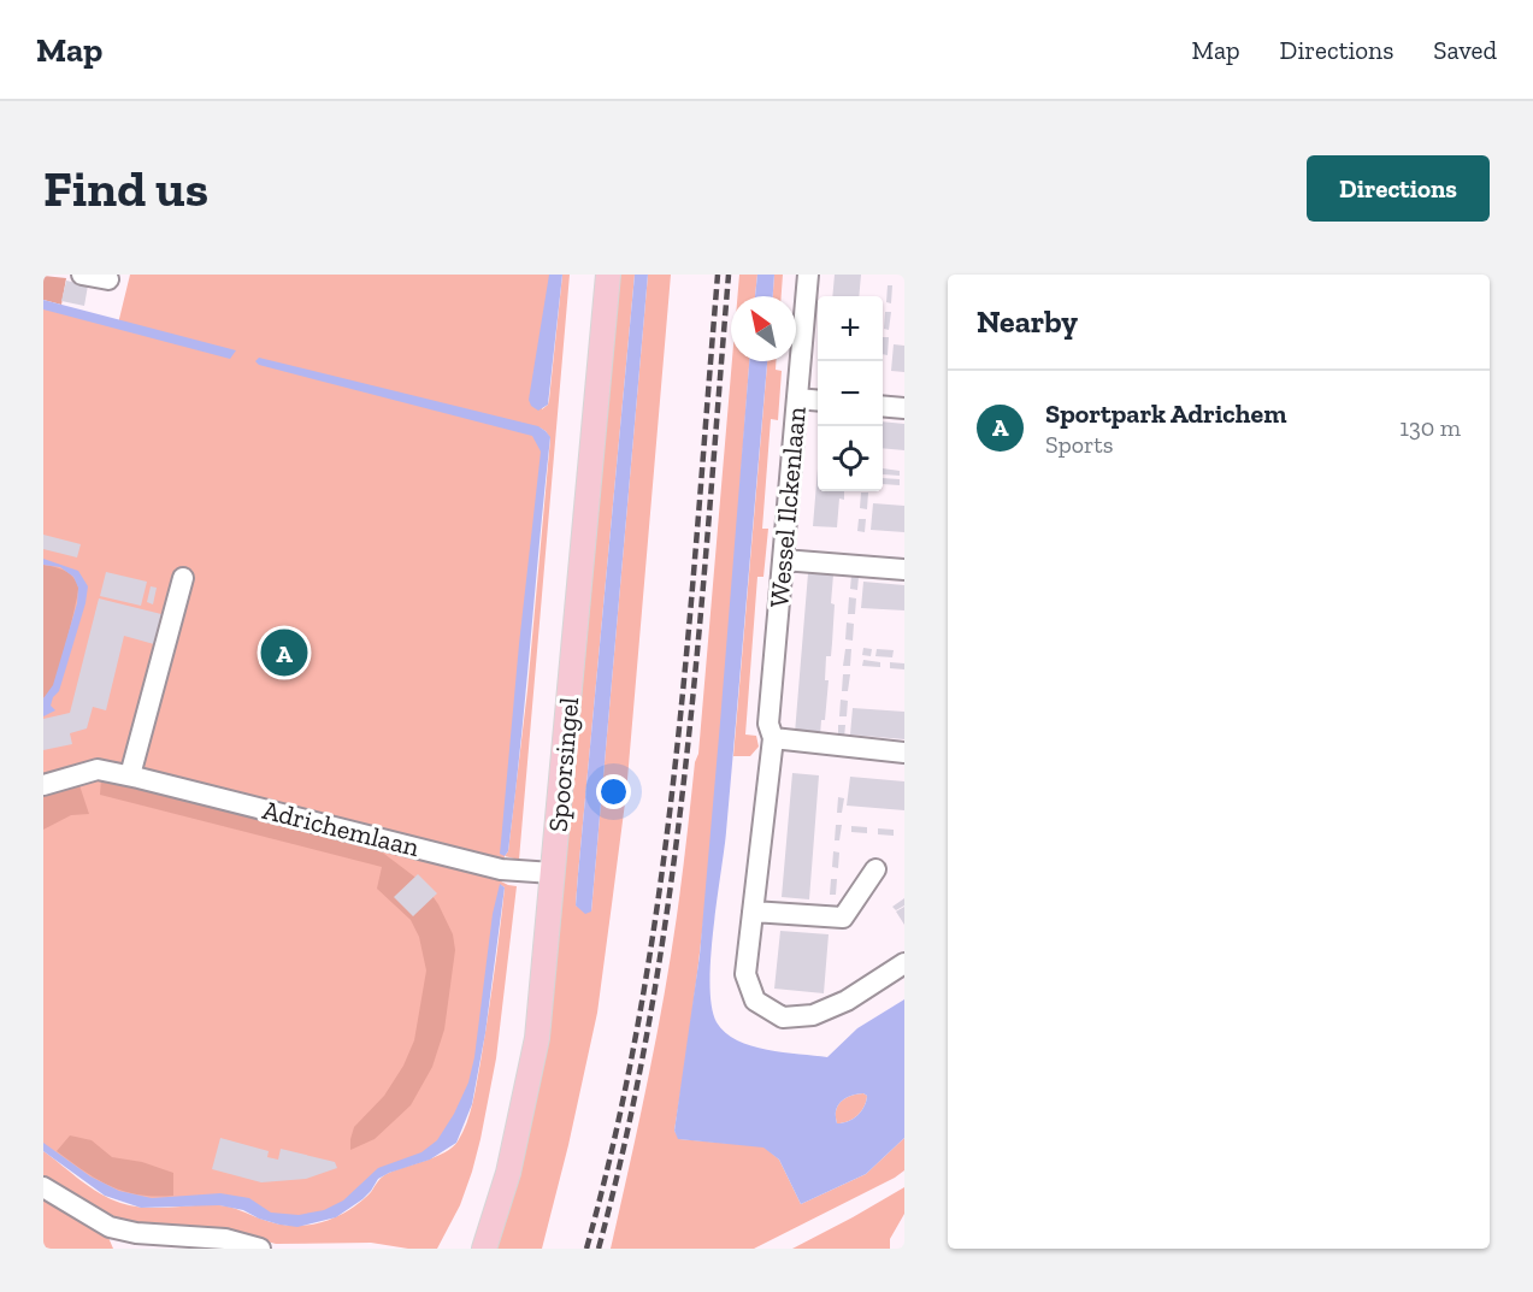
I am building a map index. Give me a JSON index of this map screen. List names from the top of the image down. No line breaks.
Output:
{"streets":{"main road":["Spoorsingel"],"street":["Wessel Ilckenlaan","Adrichemlaan"]},"crossings":[["Spoorsingel","Adrichemlaan"]],"north":"top left","page":{"header":"Map","nav":["Map","Directions","Saved"],"buttons":"Directions","title":"Find us","heading":"Nearby","map_buttons":["+","−"],"list":[{"mark":"A","name":"Sportpark Adrichem","note":"Sports","value":"130 m"}],"pins":"A"}}
